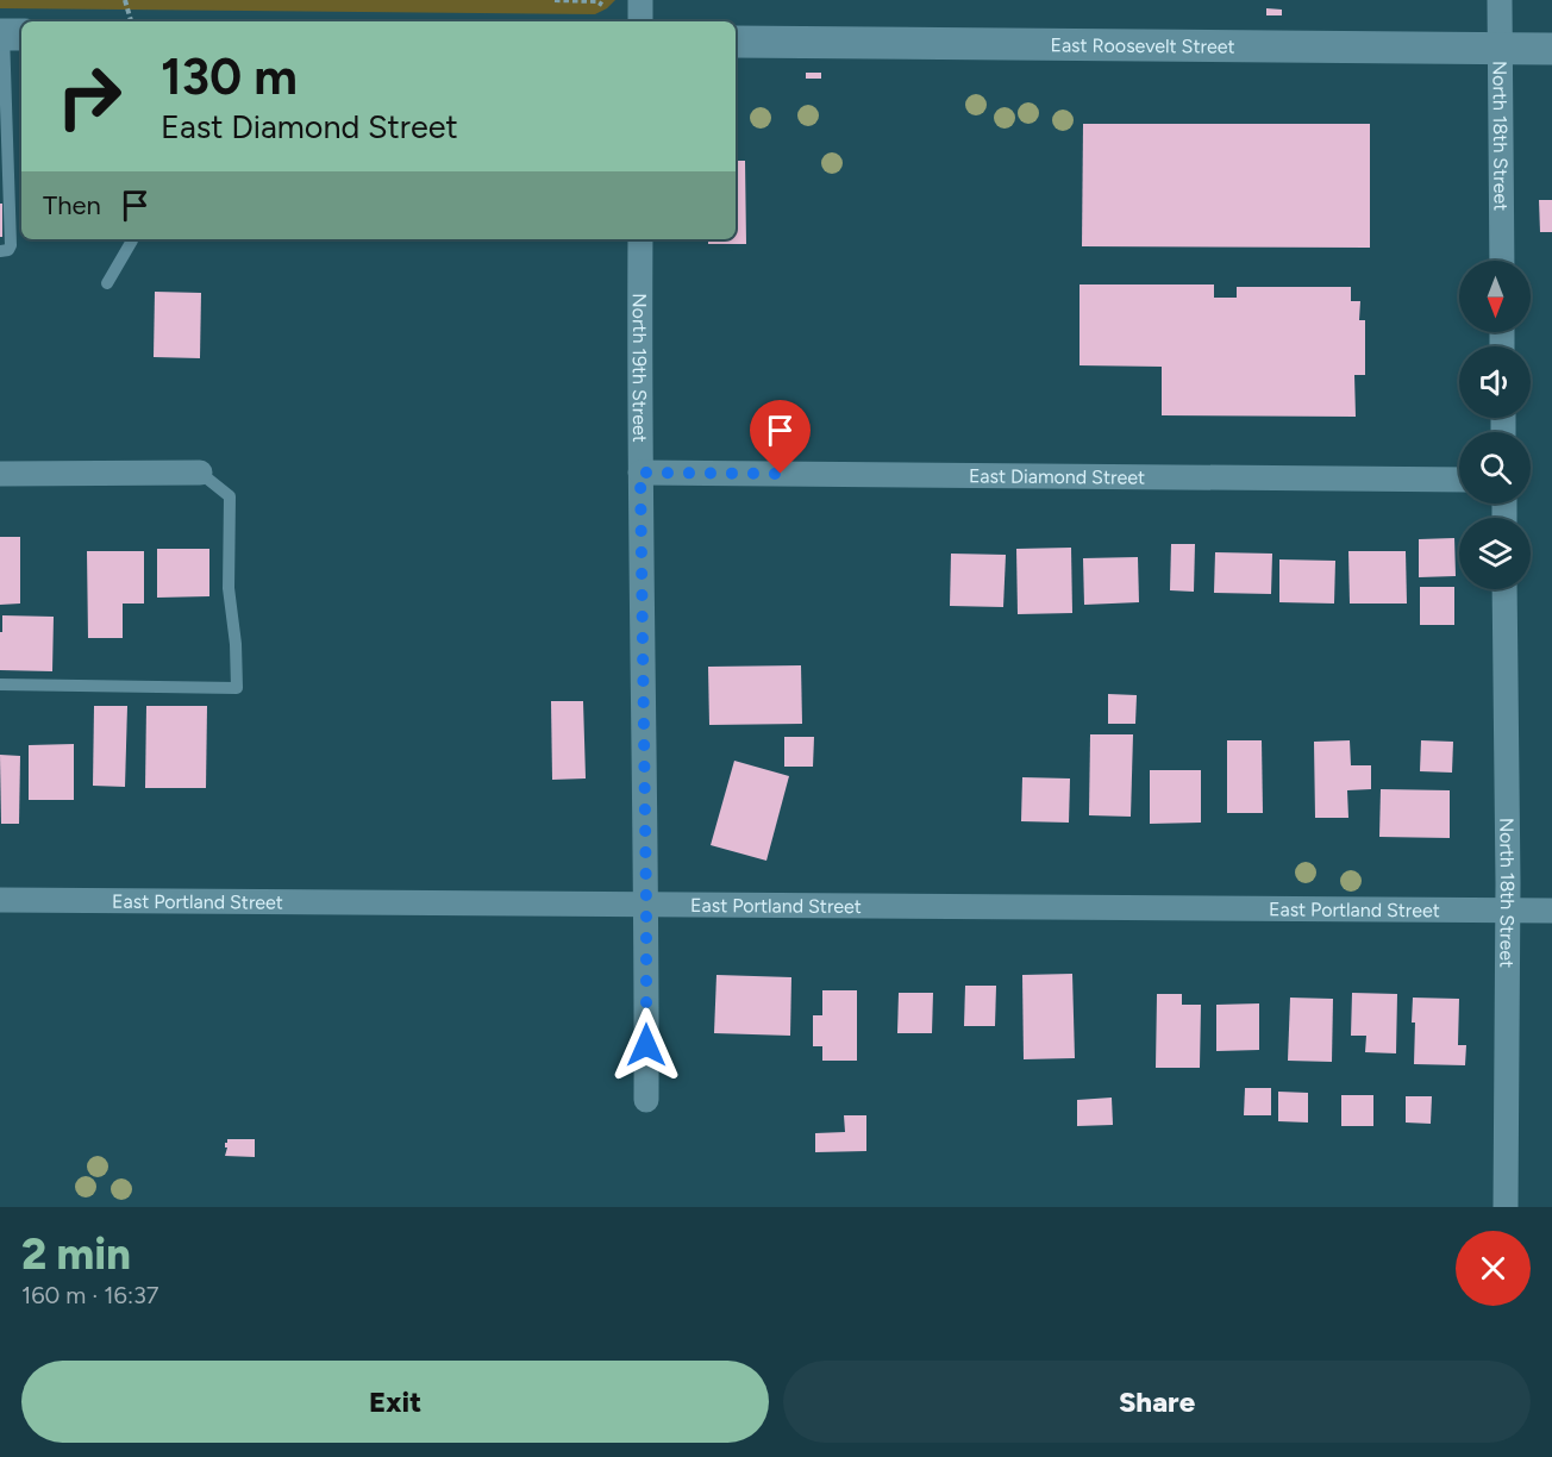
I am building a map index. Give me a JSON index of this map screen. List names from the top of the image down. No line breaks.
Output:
{"streets":{"street":["East Roosevelt Street","North 18th Street","North 19th Street","East Diamond Street","East Portland Street"]},"crossings":[["East Roosevelt Street","North 18th Street"],["North 18th Street","East Portland Street"],["North 19th Street","East Diamond Street"],["North 19th Street","East Portland Street"]],"north":"bottom","page":{"turn":["130 m","East Diamond Street"],"then":"Then","heading":["2 min","160 m · 16:37"],"buttons":["Exit","Share"]}}
